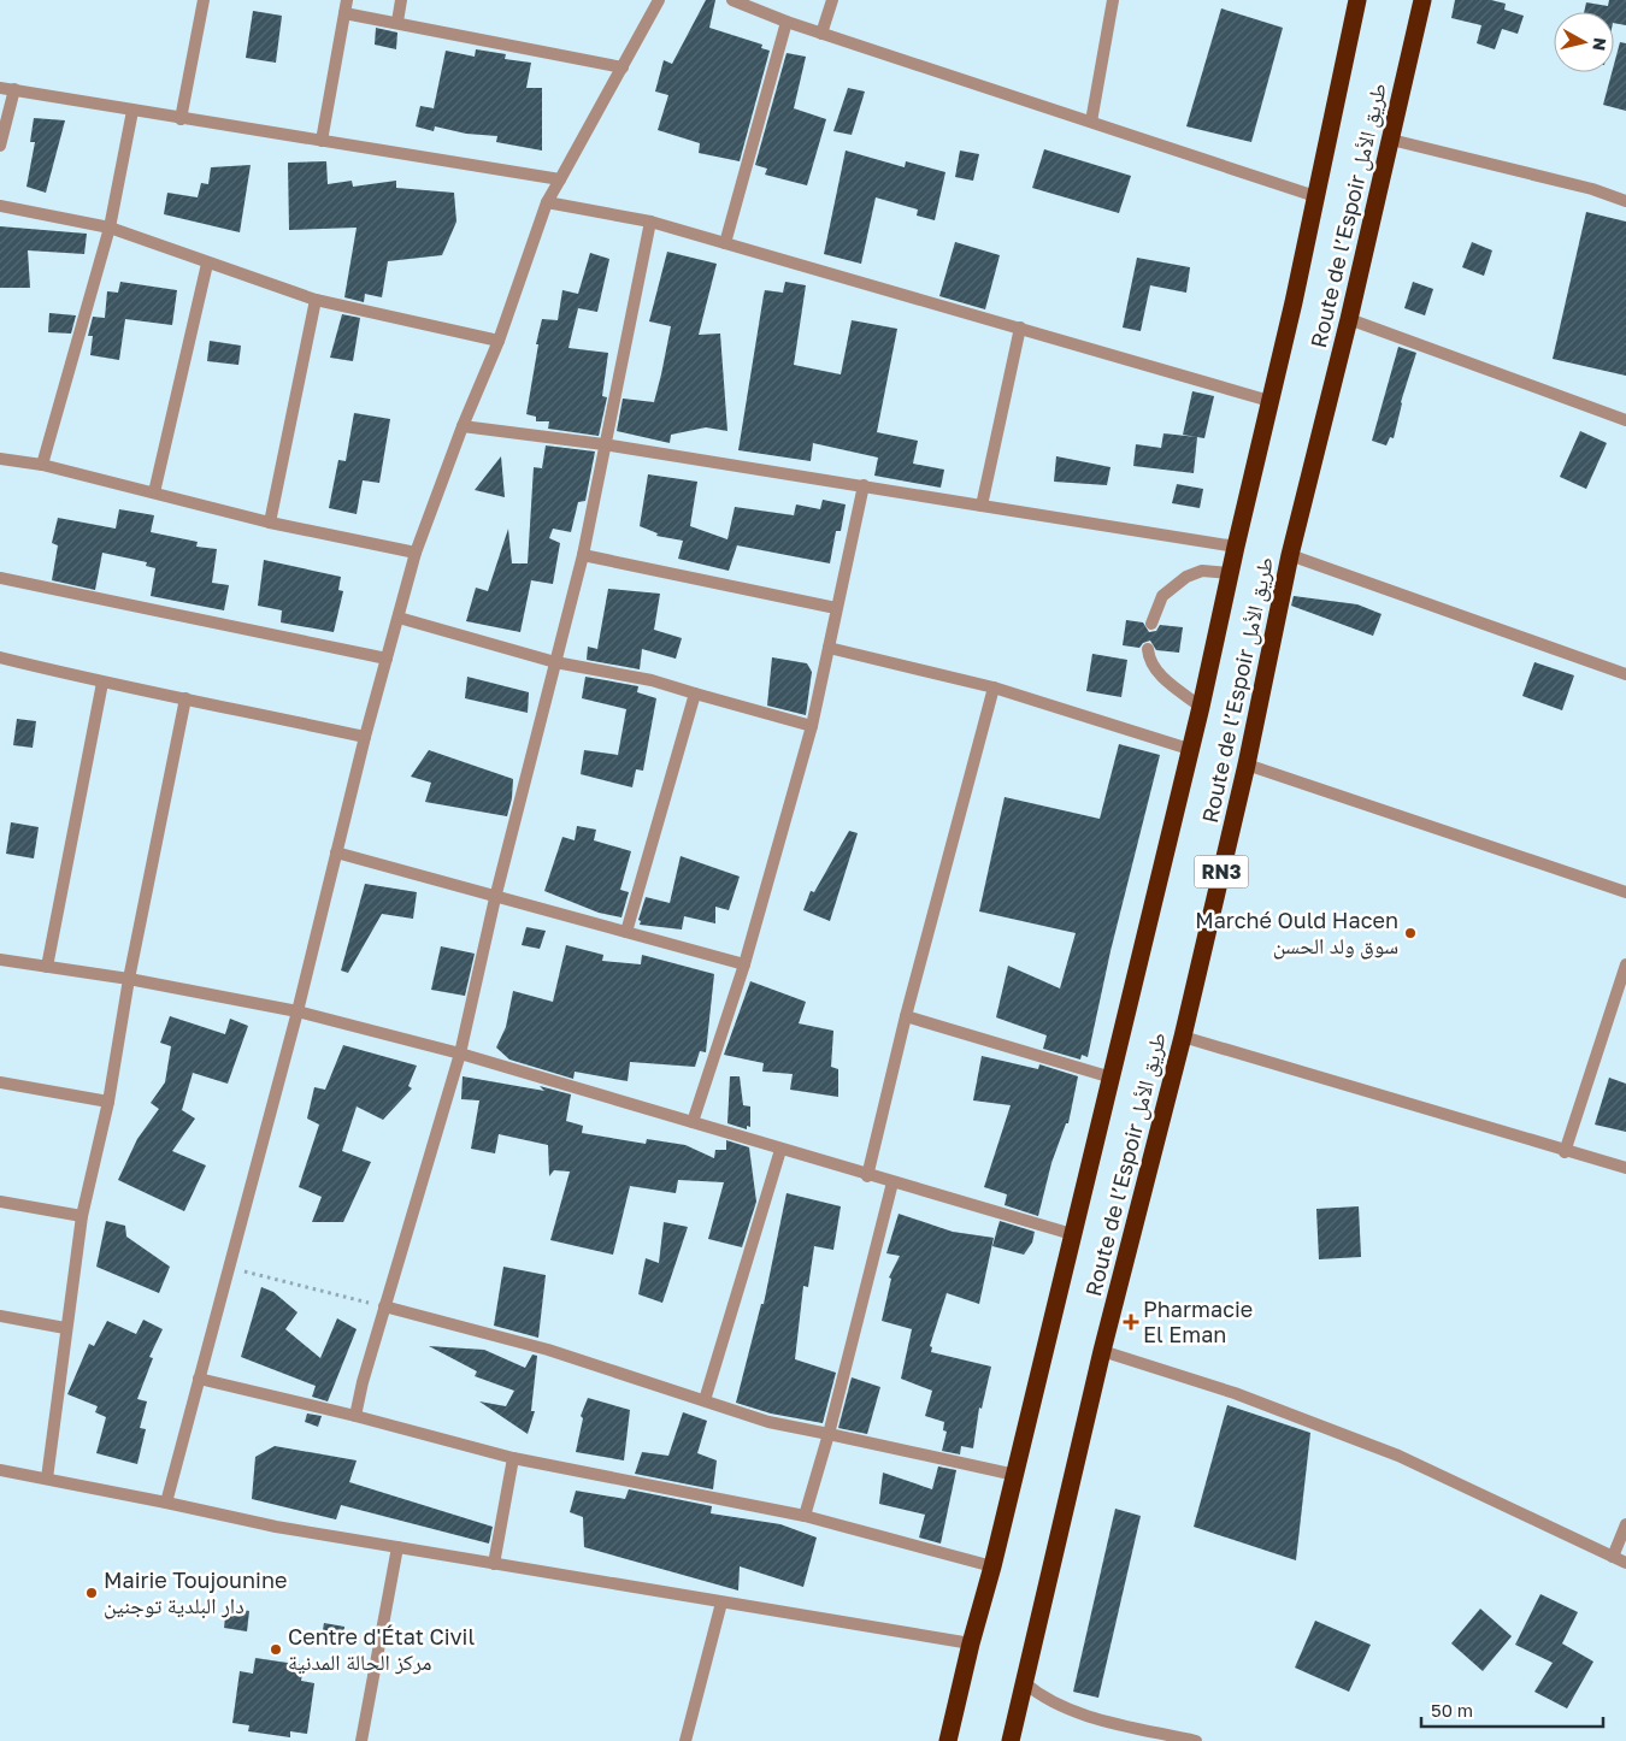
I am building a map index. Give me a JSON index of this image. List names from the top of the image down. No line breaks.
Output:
{"streets":{"highway":["Route de l’Espoir طريق الأمل","RN3"]},"places":{"other":["Marché Ould Hacen سوق ولد الحسن","Mairie Toujounine دار البلدية توجنين","Centre d'État Civil مركز الحالة المدنية"],"health":["Pharmacie El Eman"]},"scale_bar":"50 m","north":"right"}
